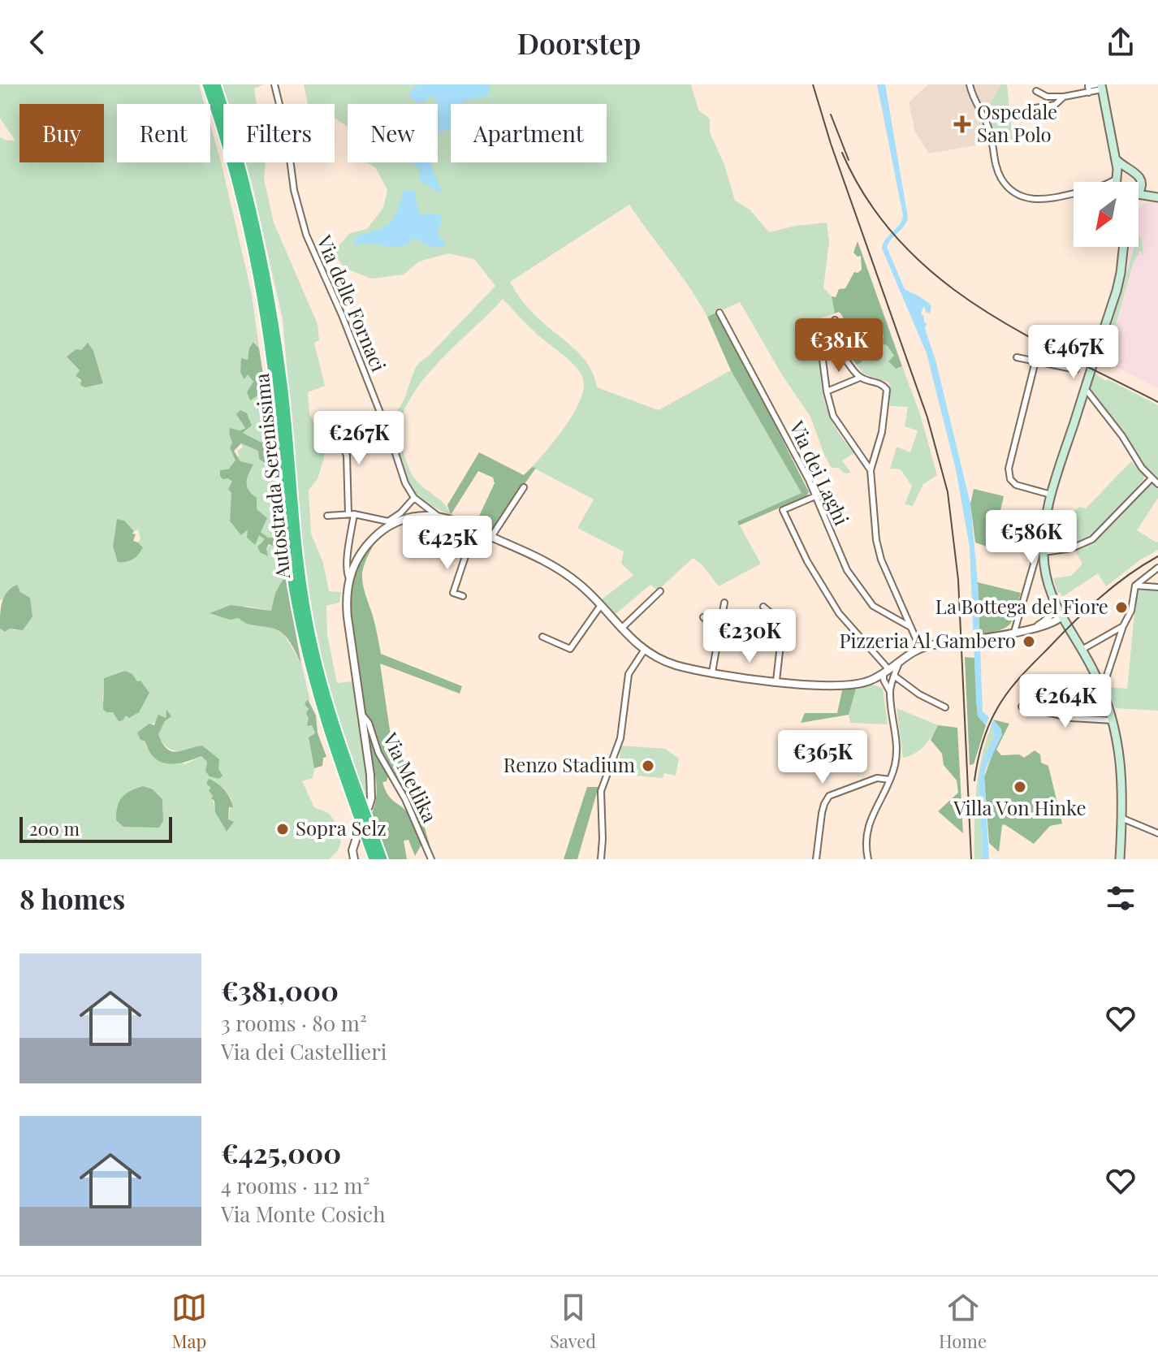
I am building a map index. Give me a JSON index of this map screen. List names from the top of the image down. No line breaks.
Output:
{"streets":{"highway":["Autostrada Serenissima"],"street":["Via delle Fornaci","Via dei Laghi","Via Metlika"]},"places":{"health":["Ospedale San Polo"],"other":["La Bottega del Fiore","Pizzeria Al Gambero","Renzo Stadium","Villa Von Hinke","Sopra Selz"]},"scale_bar":"200 m","north":"bottom left","page":{"header":"Doorstep","chip":["Buy","Rent","Filters","New","Apartment"],"price":["€381K","€467K","€267K","€586K","€425K","€230K","€264K","€365K"],"scale":"200 m","heading":"8 homes","list":[{"name":"€381,000","note":"3 rooms · 80 m² · Via dei Castellieri"},{"name":"€425,000","note":"4 rooms · 112 m² · Via Monte Cosich"}],"tabs":["Map","Saved","Home"]}}
